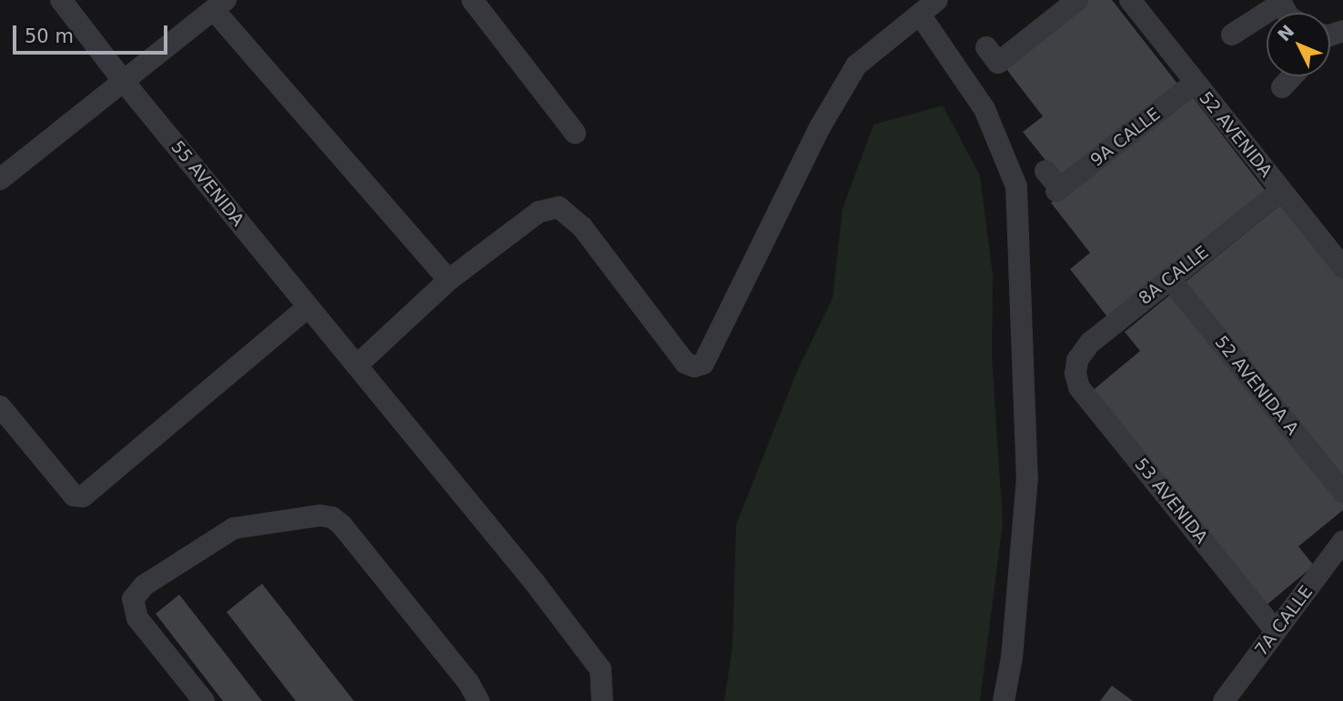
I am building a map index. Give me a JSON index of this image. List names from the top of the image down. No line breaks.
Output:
{"streets":{"street":["52 AVENIDA","9A CALLE","55 AVENIDA","8A CALLE","52 AVENIDA A","53 AVENIDA","7A CALLE"]},"crossings":[["52 AVENIDA","9A CALLE"],["52 AVENIDA","8A CALLE"],["8A CALLE","52 AVENIDA A"],["8A CALLE","53 AVENIDA"],["53 AVENIDA","7A CALLE"]],"scale_bar":"50 m","north":"top left"}
